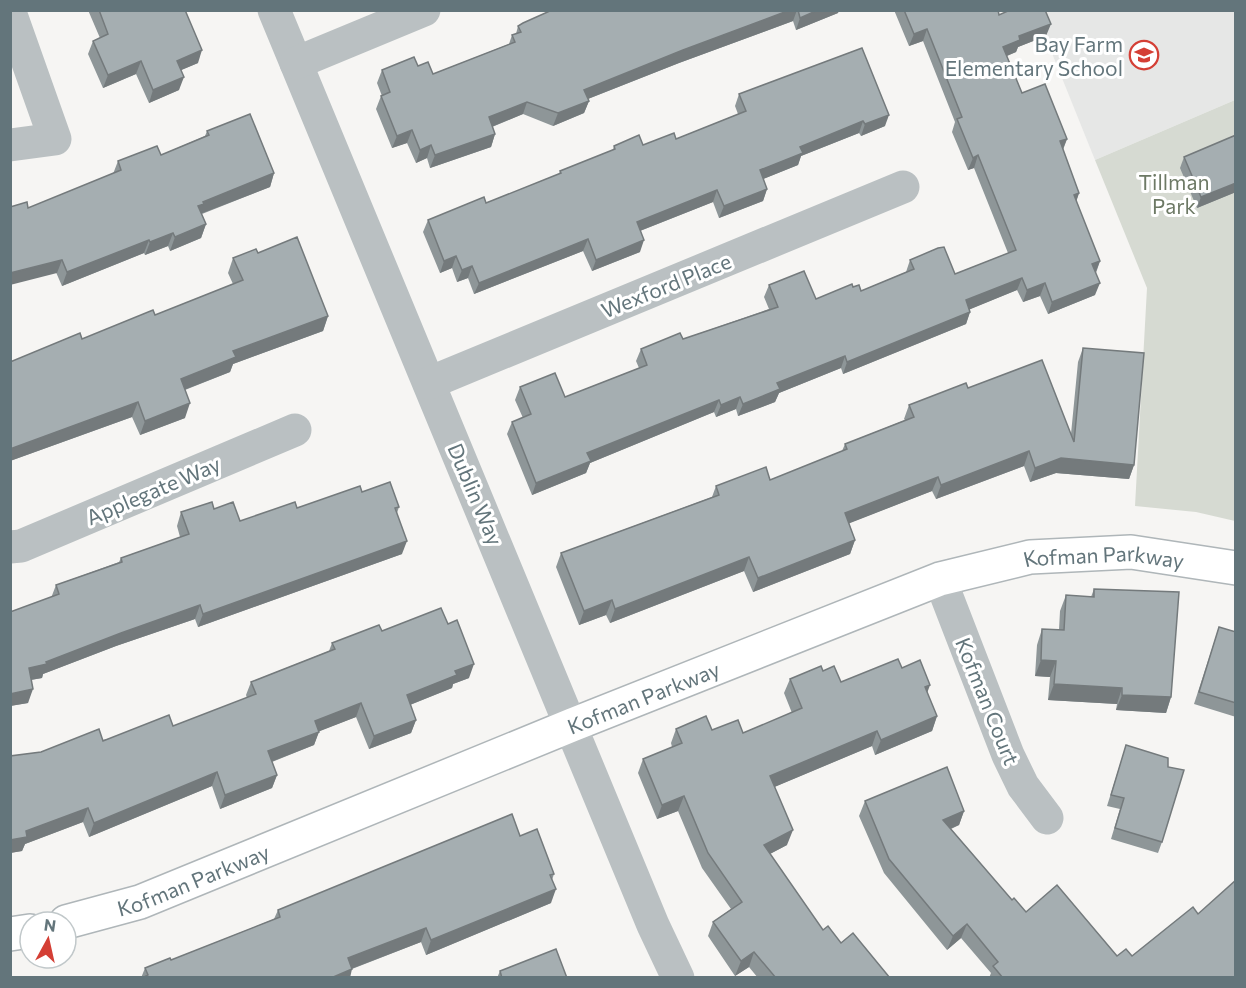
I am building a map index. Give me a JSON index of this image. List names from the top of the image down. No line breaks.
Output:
{"streets":{"street":["Wexford Place","Applegate Way","Dublin Way","Kofman Parkway","Kofman Court"]},"crossings":[["Wexford Place","Dublin Way"],["Dublin Way","Kofman Parkway"],["Kofman Parkway","Kofman Court"]],"parks":["Tillman Park"],"places":{"school or university":["Bay Farm Elementary School"]},"north":"top"}
